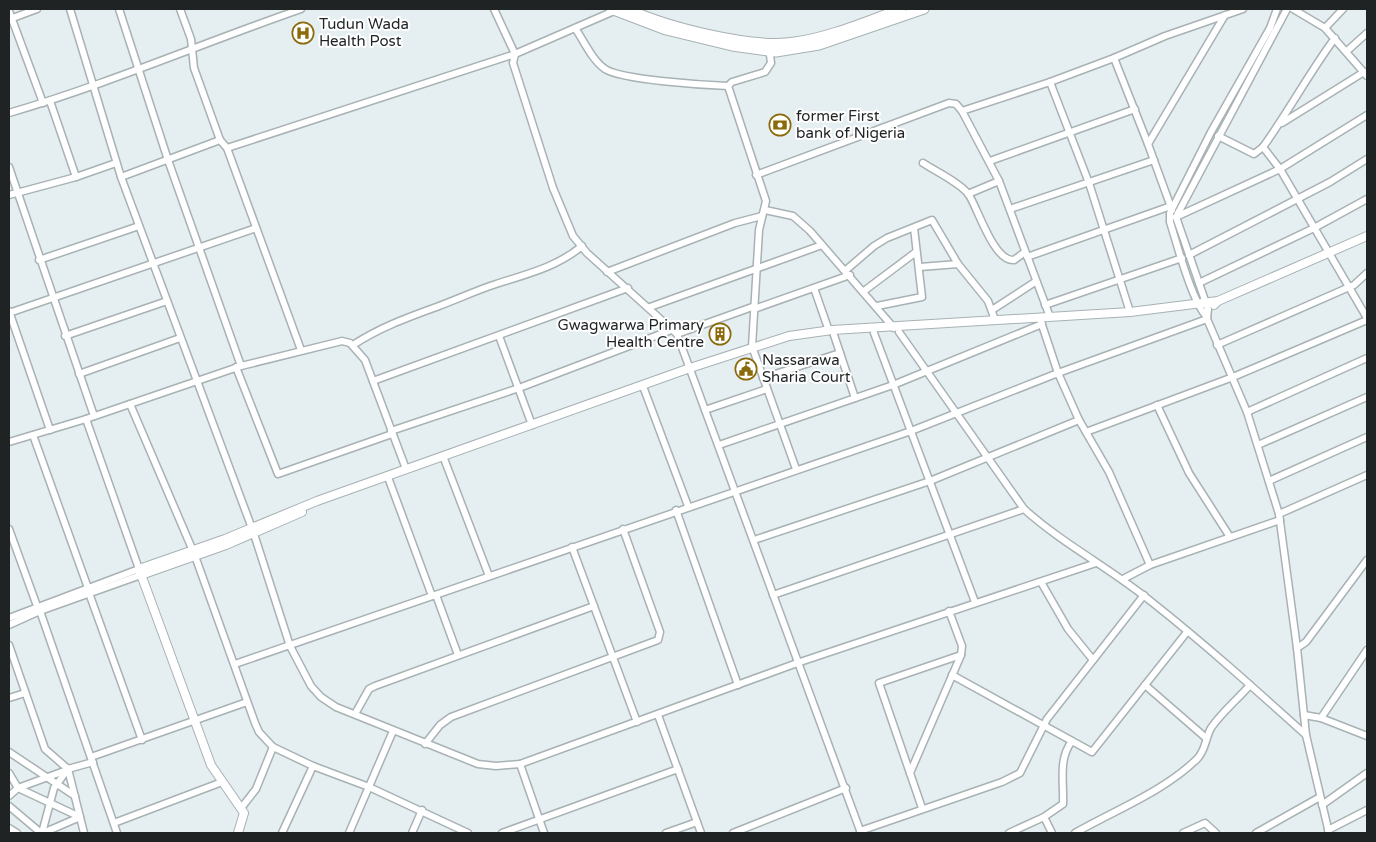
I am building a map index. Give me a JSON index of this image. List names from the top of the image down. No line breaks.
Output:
{"places":{"hospital":["Tudun Wada Health Post"],"bank":["former First bank of Nigeria"],"building":["Gwagwarwa Primary Health Centre"],"public building":["Nassarawa Sharia Court"]}}
